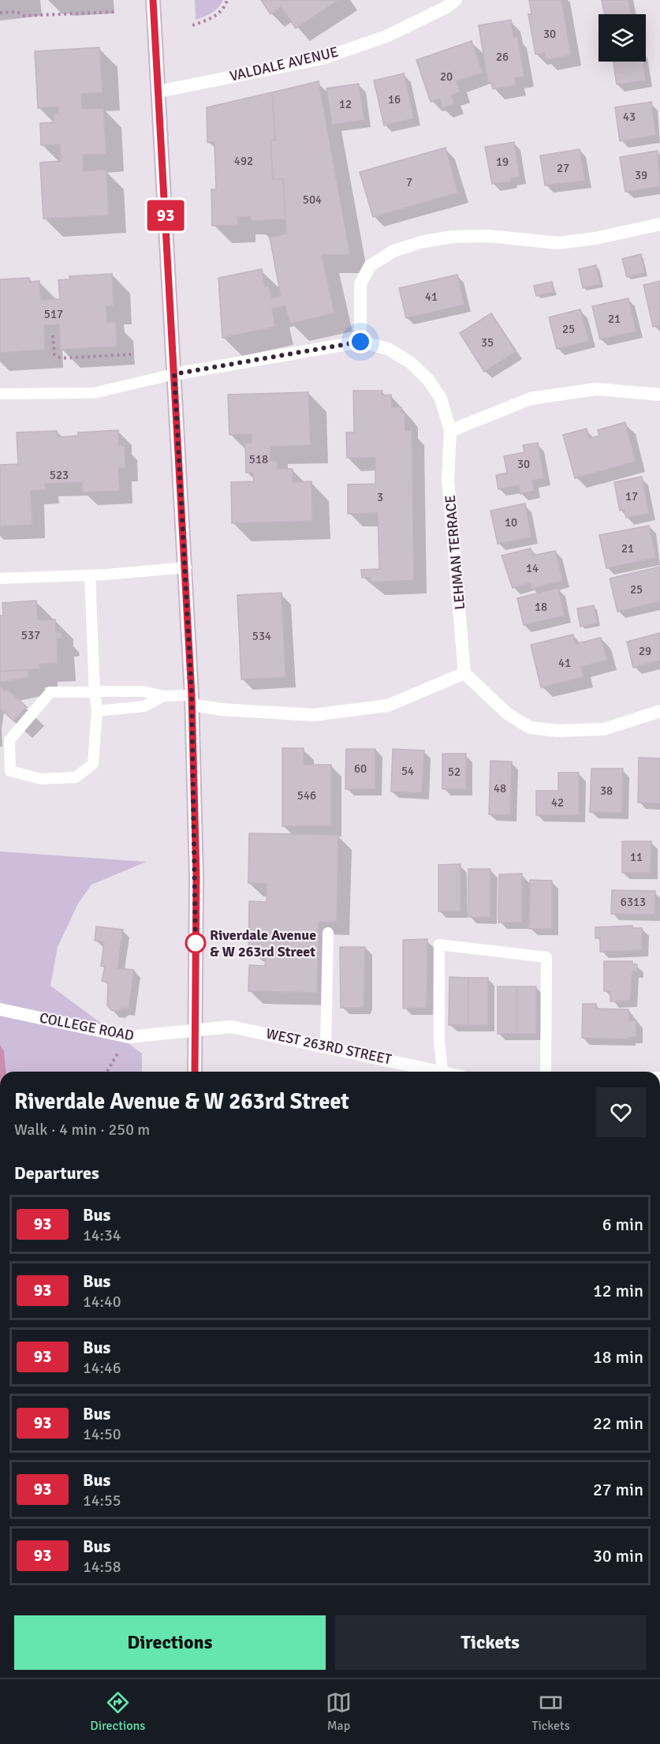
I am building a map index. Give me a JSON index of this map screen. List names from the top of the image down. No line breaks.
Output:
{"streets":{"street":["VALDALE AVENUE","LEHMAN TERRACE","COLLEGE ROAD","WEST 263RD STREET"]},"crossings":[["COLLEGE ROAD","WEST 263RD STREET"]],"places":["Riverdale Avenue & W 263rd Street"],"lines":["bus line 93"],"house_numbers":["30","26","20","16","12","43","492","19","27","39","7","504","41","517","21","25","35","518","30","523","17","3","10","21","14","25","18","537","534","29","41","60","54","52","48","38","546","42","11","6313"],"page":{"on_map":"93","heading":[["Riverdale Avenue & W 263rd Street","Walk · 4 min · 250 m"],"Departures"],"list":[{"mark":"93","name":"Bus","note":"14:34","value":"6 min"},{"mark":"93","name":"Bus","note":"14:40","value":"12 min"},{"mark":"93","name":"Bus","note":"14:46","value":"18 min"},{"mark":"93","name":"Bus","note":"14:50","value":"22 min"},{"mark":"93","name":"Bus","note":"14:55","value":"27 min"},{"mark":"93","name":"Bus","note":"14:58","value":"30 min"}],"buttons":["Directions","Tickets"],"tabs":["Directions","Map","Tickets"]}}
